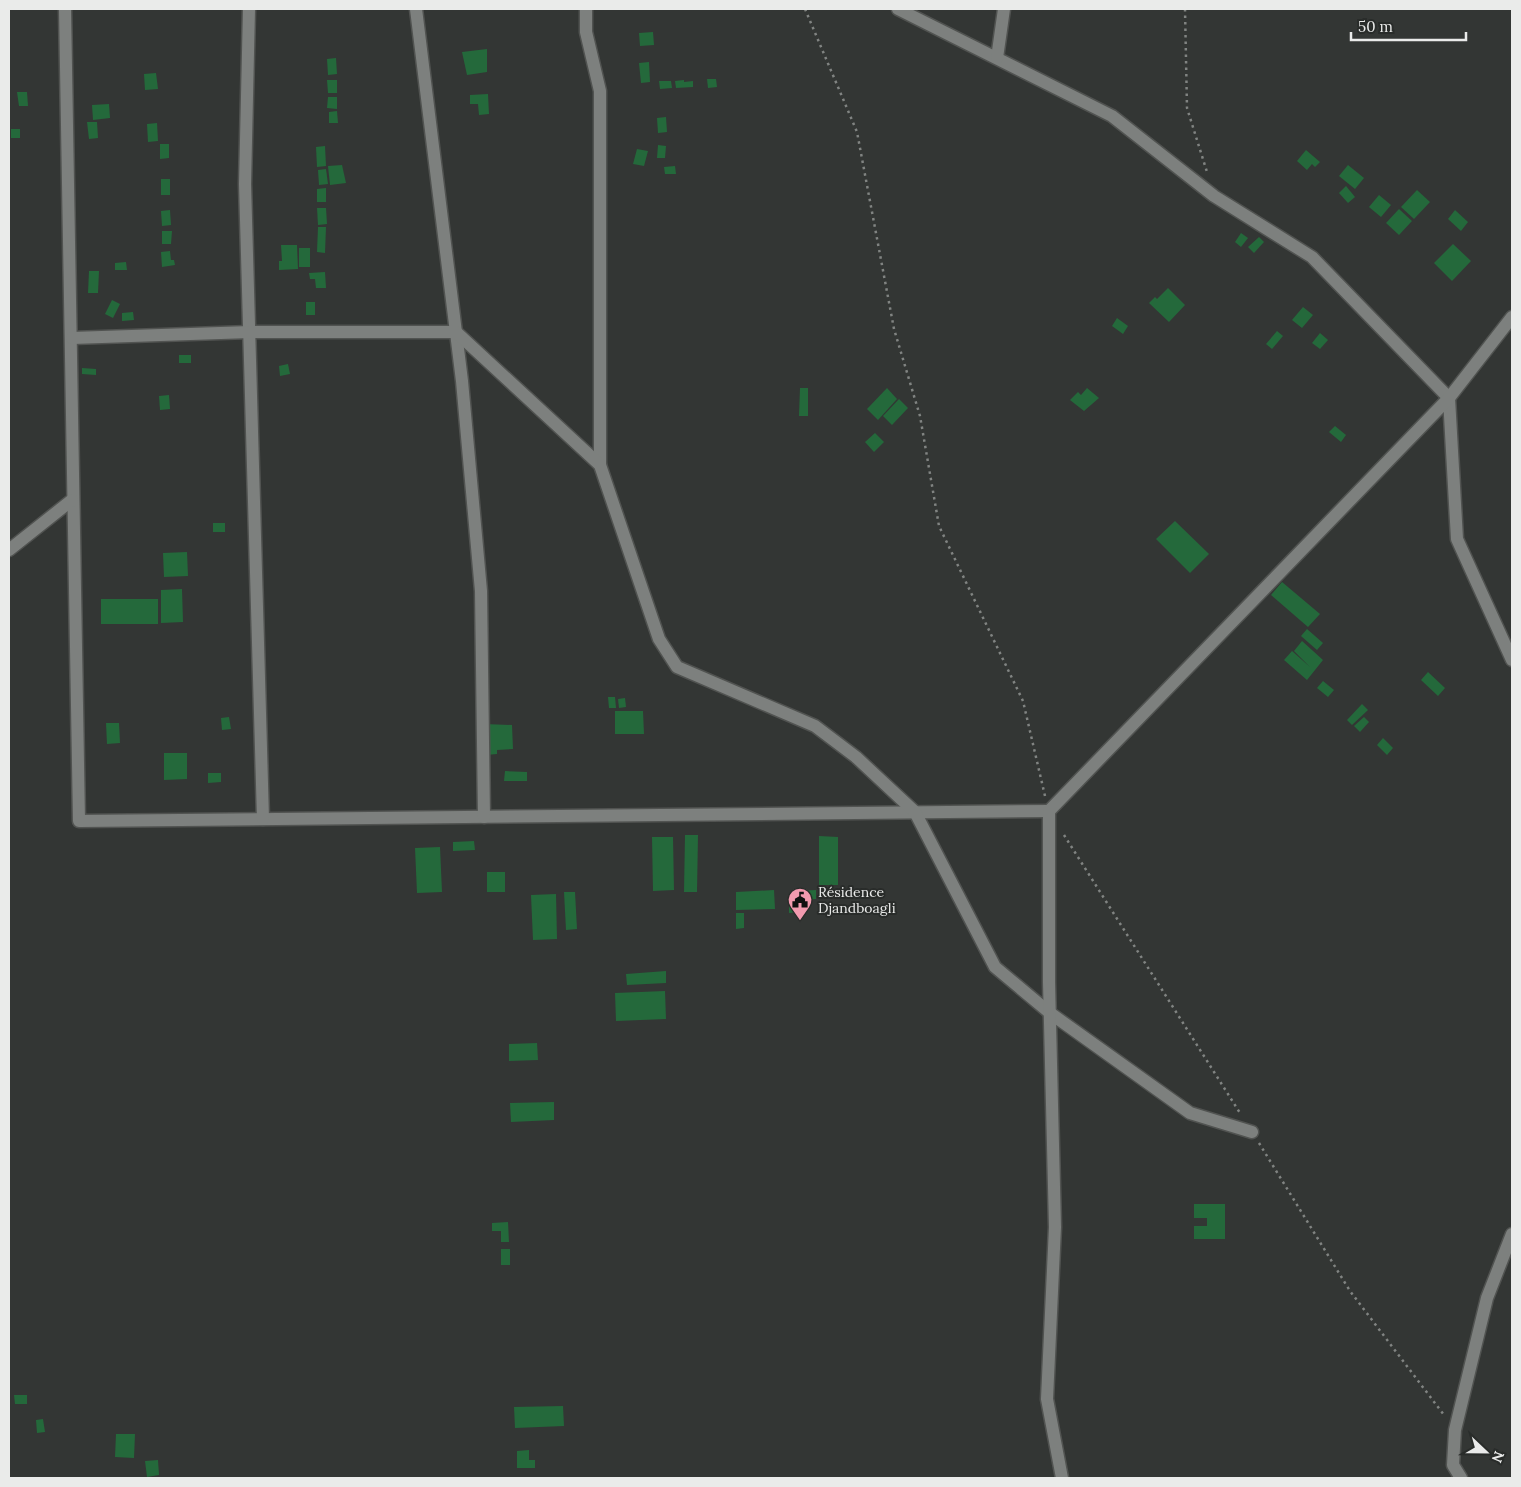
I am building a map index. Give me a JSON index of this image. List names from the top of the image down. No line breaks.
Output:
{"places":{"public building":["Résidence Djandboagli"]},"scale_bar":"50 m","north":"right"}
